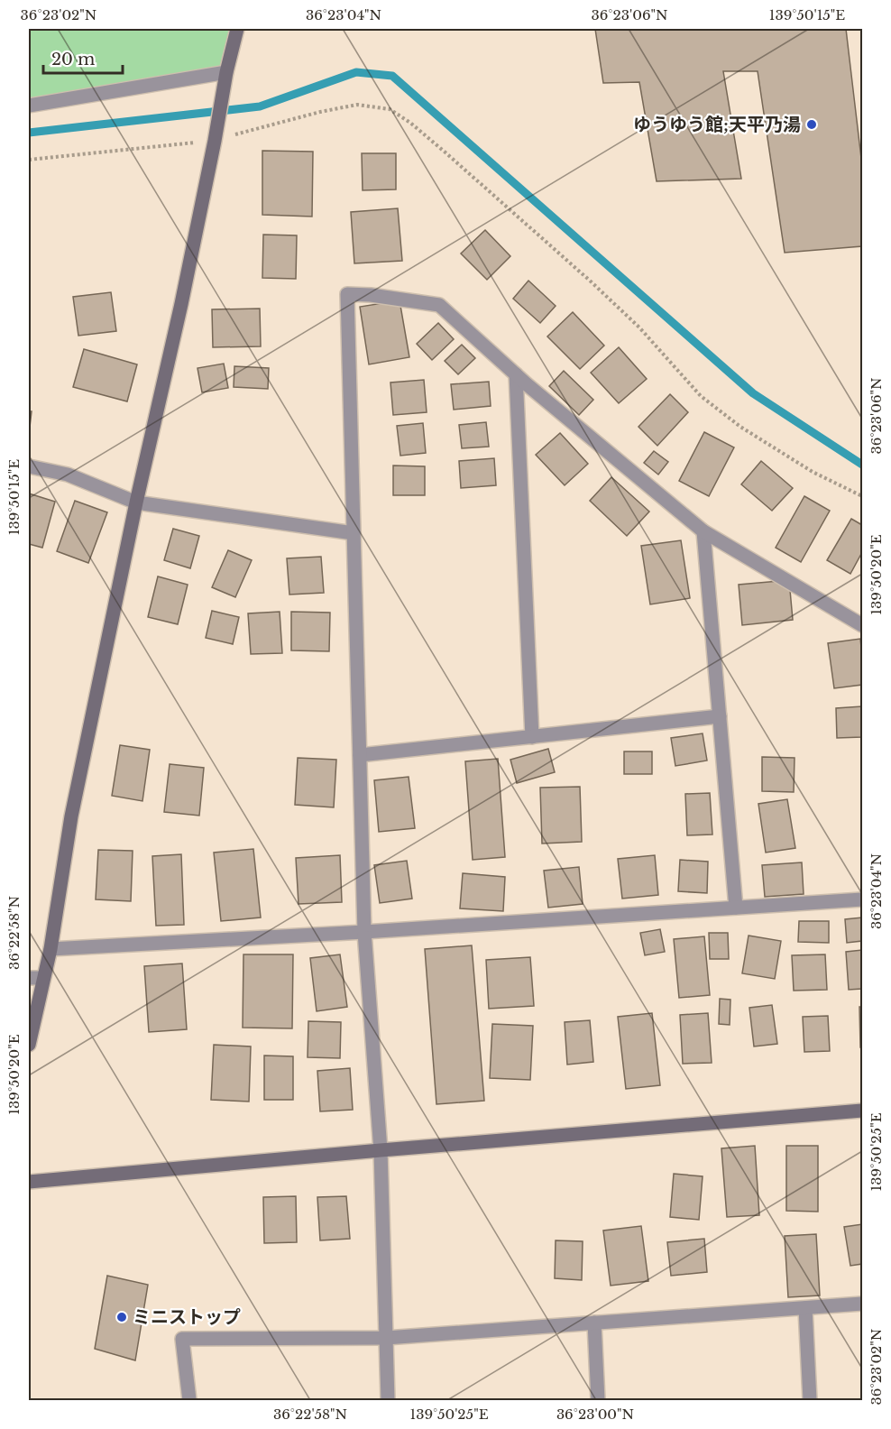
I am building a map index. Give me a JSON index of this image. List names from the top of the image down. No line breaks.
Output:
{"places":["ゆうゆう館;天平乃湯","ミニストップ"],"scale_bar":"20 m","coordinates":["36°23'02\"N","36°23'04\"N","36°23'06\"N","139°50'15\"E","139°50'20\"E","36°22'58\"N","139°50'25\"E","36°23'00\"N"]}
